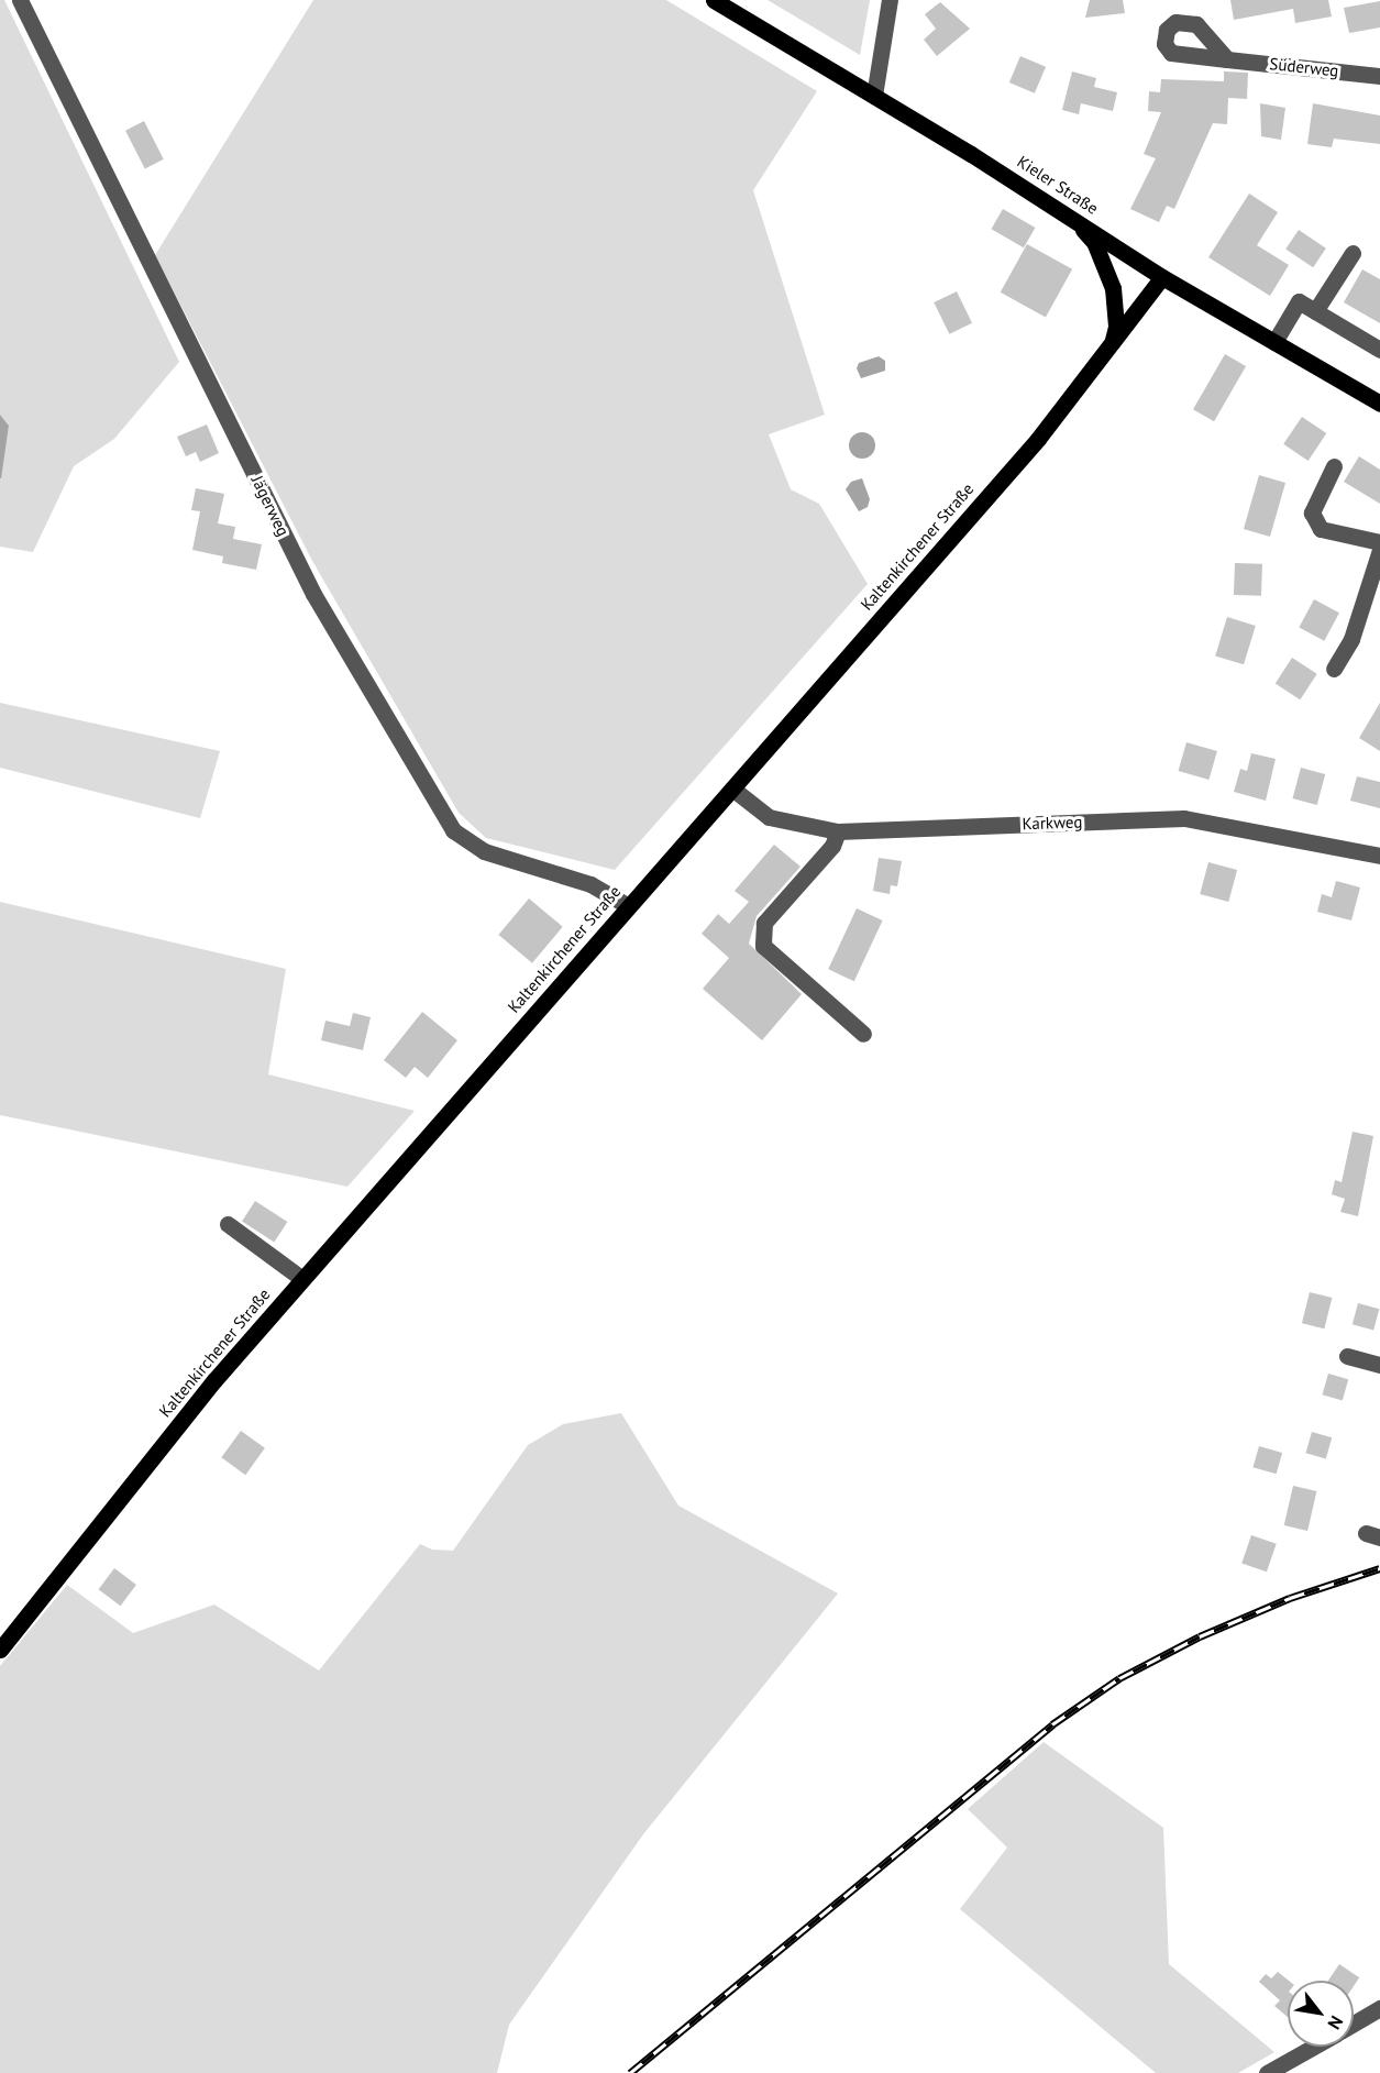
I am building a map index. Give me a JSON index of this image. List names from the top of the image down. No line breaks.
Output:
{"streets":{"main road":["Kieler Straße","Kaltenkirchener Straße"],"street":["Süderweg","Jägerweg","Karkweg"]},"crossings":[["Kieler Straße","Kaltenkirchener Straße"],["Jägerweg","Kaltenkirchener Straße"],["Kaltenkirchener Straße","Karkweg"]],"north":"bottom right"}
